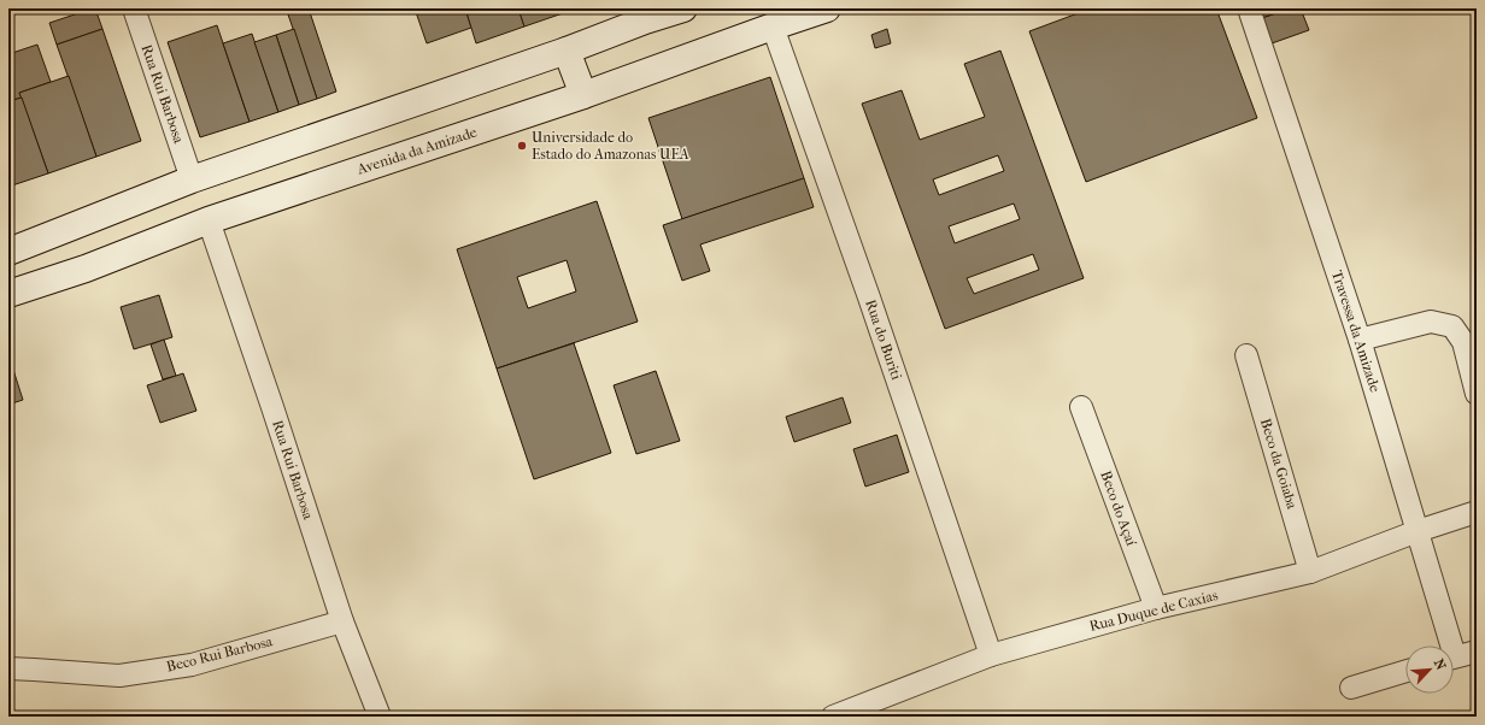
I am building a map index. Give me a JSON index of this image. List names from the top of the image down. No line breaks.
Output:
{"streets":{"main road":["Avenida da Amizade"],"street":["Rua Rui Barbosa","Travessa da Amizade","Rua do Buriti","Beco da Goiaba","Beco do Açaí","Rua Duque de Caxias","Beco Rui Barbosa"]},"crossings":[["Rua Rui Barbosa","Avenida da Amizade"],["Rua Rui Barbosa","Beco Rui Barbosa"],["Avenida da Amizade","Rua do Buriti"],["Travessa da Amizade","Rua Duque de Caxias"],["Rua do Buriti","Rua Duque de Caxias"],["Beco da Goiaba","Rua Duque de Caxias"],["Beco do Açaí","Rua Duque de Caxias"]],"places":["Universidade do Estado do Amazonas UEA"],"north":"top right"}
